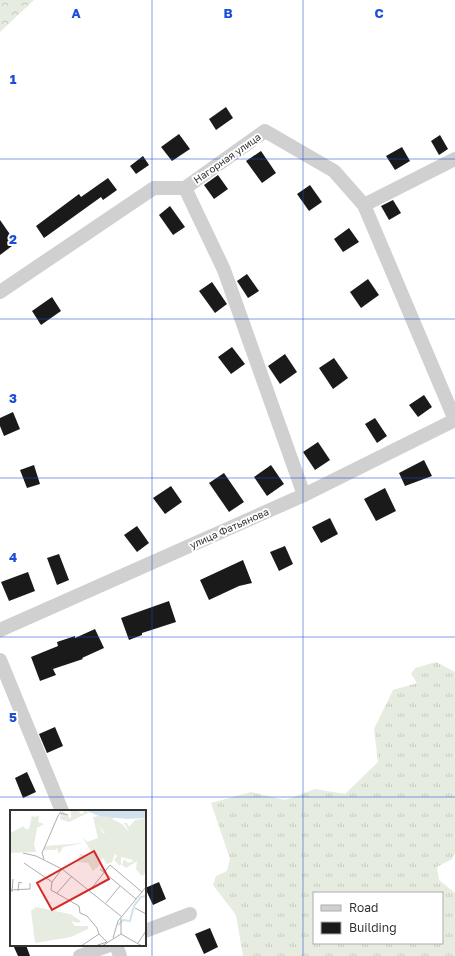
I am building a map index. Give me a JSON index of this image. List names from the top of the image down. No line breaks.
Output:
{"streets":{"street":["Нагорная улица","улица Фатьянова"]},"legend":["Road","Building"],"grid":{"columns":["A","B","C"],"rows":["1","2","3","4","5"]}}
